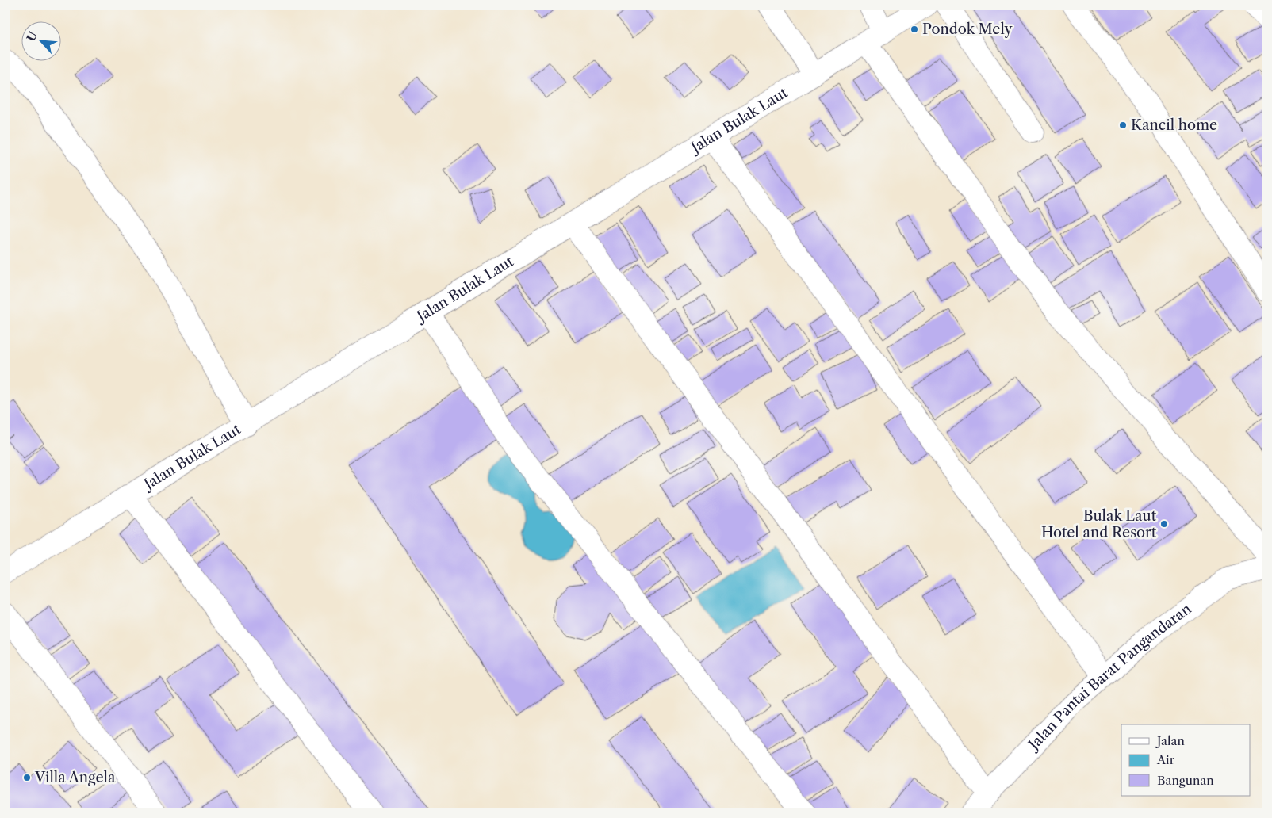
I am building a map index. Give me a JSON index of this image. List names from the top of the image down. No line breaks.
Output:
{"streets":{"street":["Jalan Bulak Laut","Jalan Pantai Barat Pangandaran"]},"places":["Pondok Mely","Kancil home","Bulak Laut Hotel and Resort","Villa Angela"],"legend":["Jalan","Air","Bangunan"],"north":"top left"}
